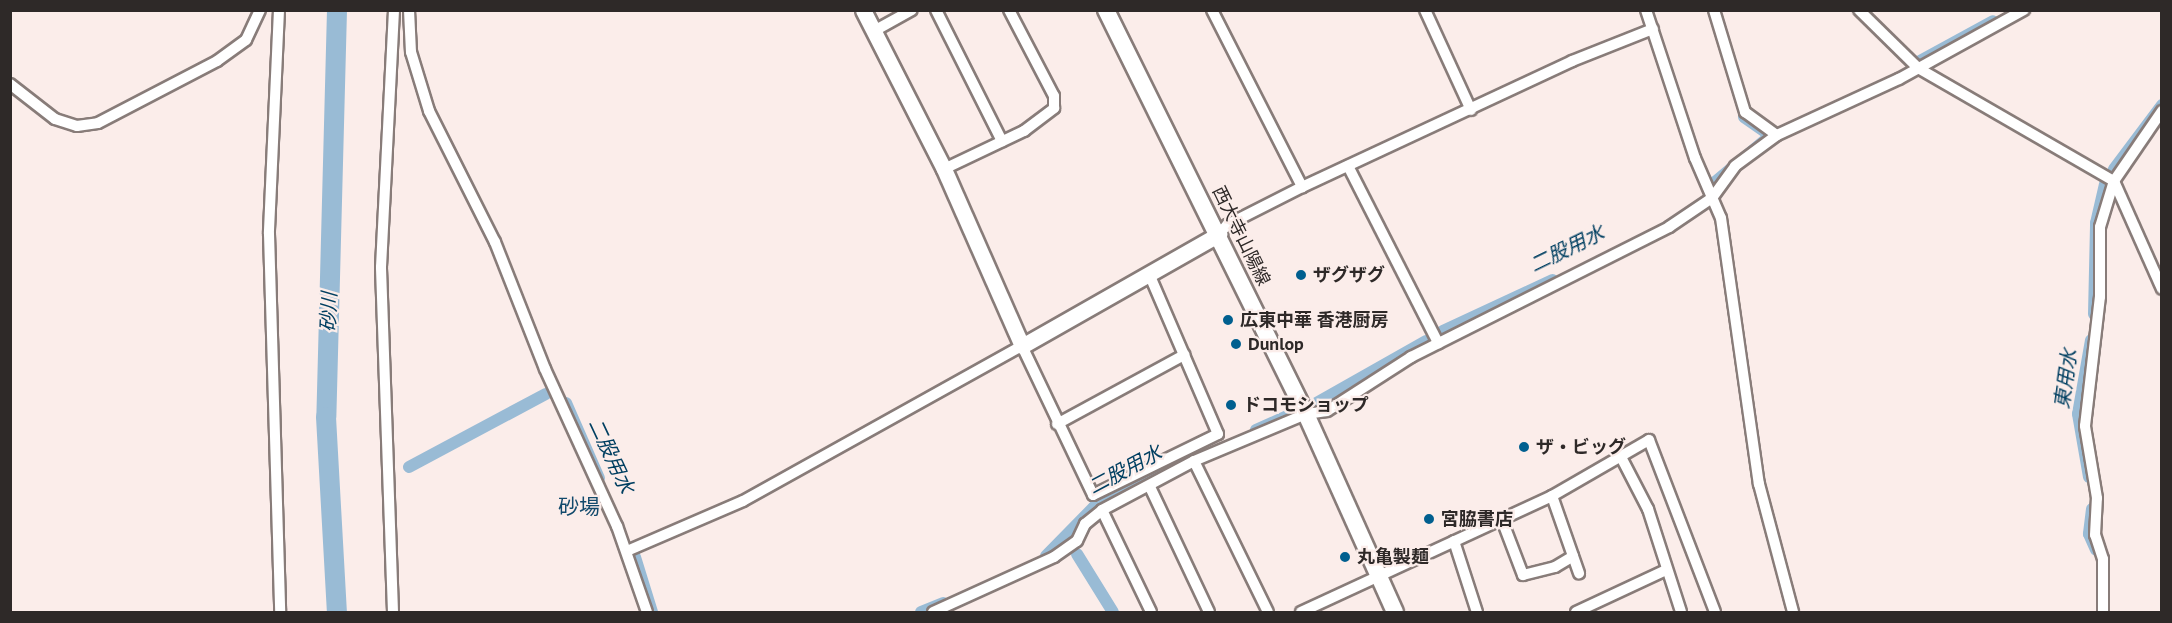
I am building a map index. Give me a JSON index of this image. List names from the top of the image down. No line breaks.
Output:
{"streets":{"main road":["西大寺山陽線"]},"districts":["砂場"],"water":["二股用水","砂川","東用水"],"places":["ザグザグ","広東中華 香港厨房","Dunlop","ドコモショップ","ザ・ビッグ","宮脇書店","丸亀製麺"]}
